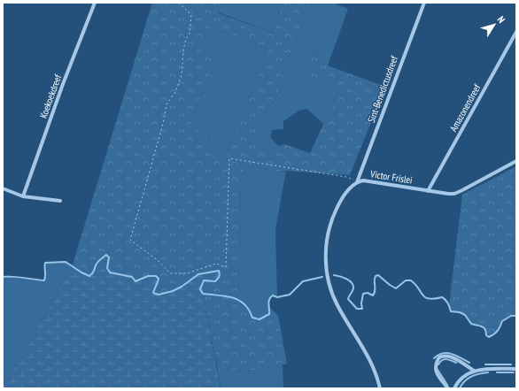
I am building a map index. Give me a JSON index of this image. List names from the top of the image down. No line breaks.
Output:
{"streets":{"street":["Sint-Benedictusdreef","Koekoekdreef","Amazonendreef","Victor Frislei"]},"crossings":[["Sint-Benedictusdreef","Victor Frislei"],["Amazonendreef","Victor Frislei"]],"north":"top right"}
